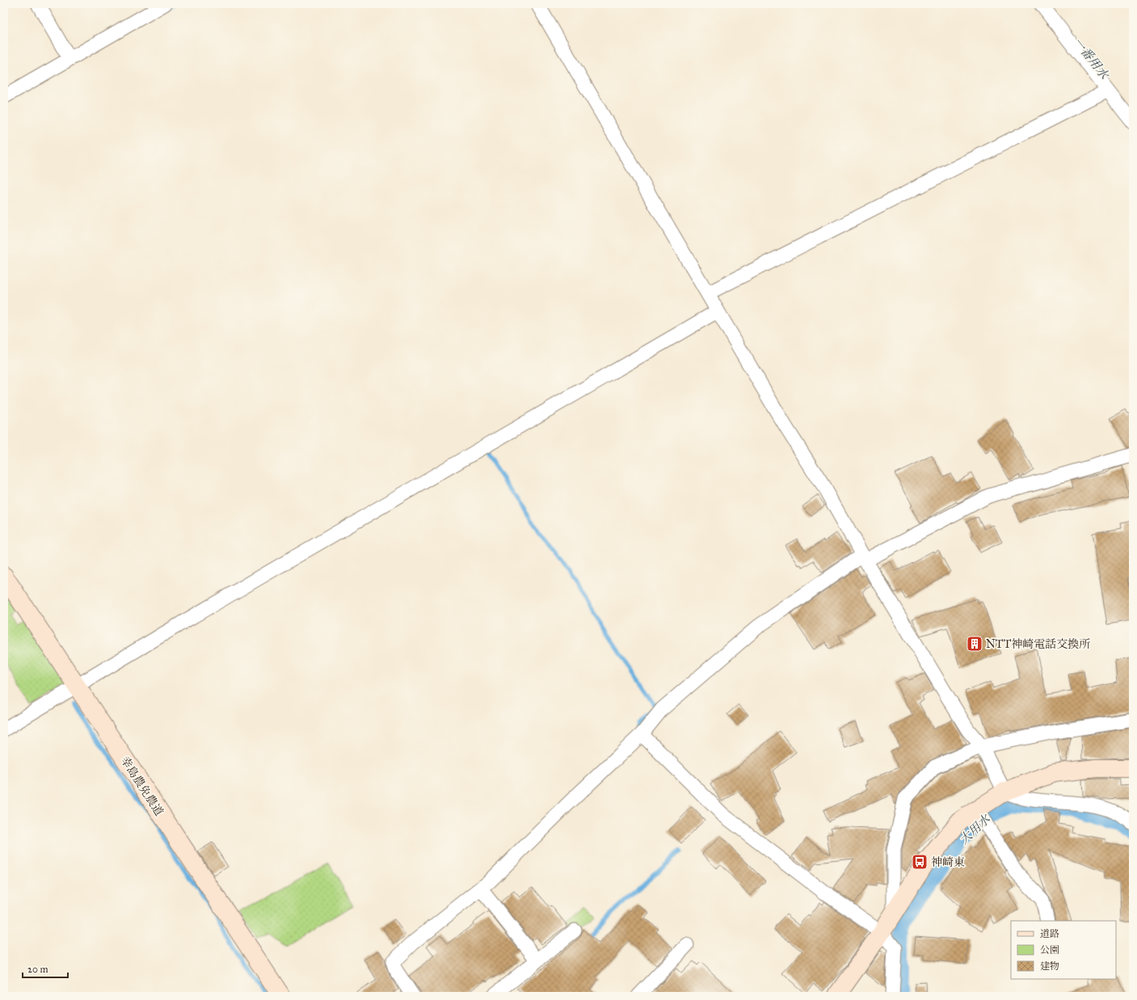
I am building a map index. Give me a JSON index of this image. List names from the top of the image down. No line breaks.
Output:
{"streets":{"street":["幸島農免農道"]},"water":["一番用水","大用水"],"places":{"building":["NTT神崎電話交換所"],"bus stop":["神崎東"]},"legend":["道路","公園","建物"],"scale_bar":"20 m"}
